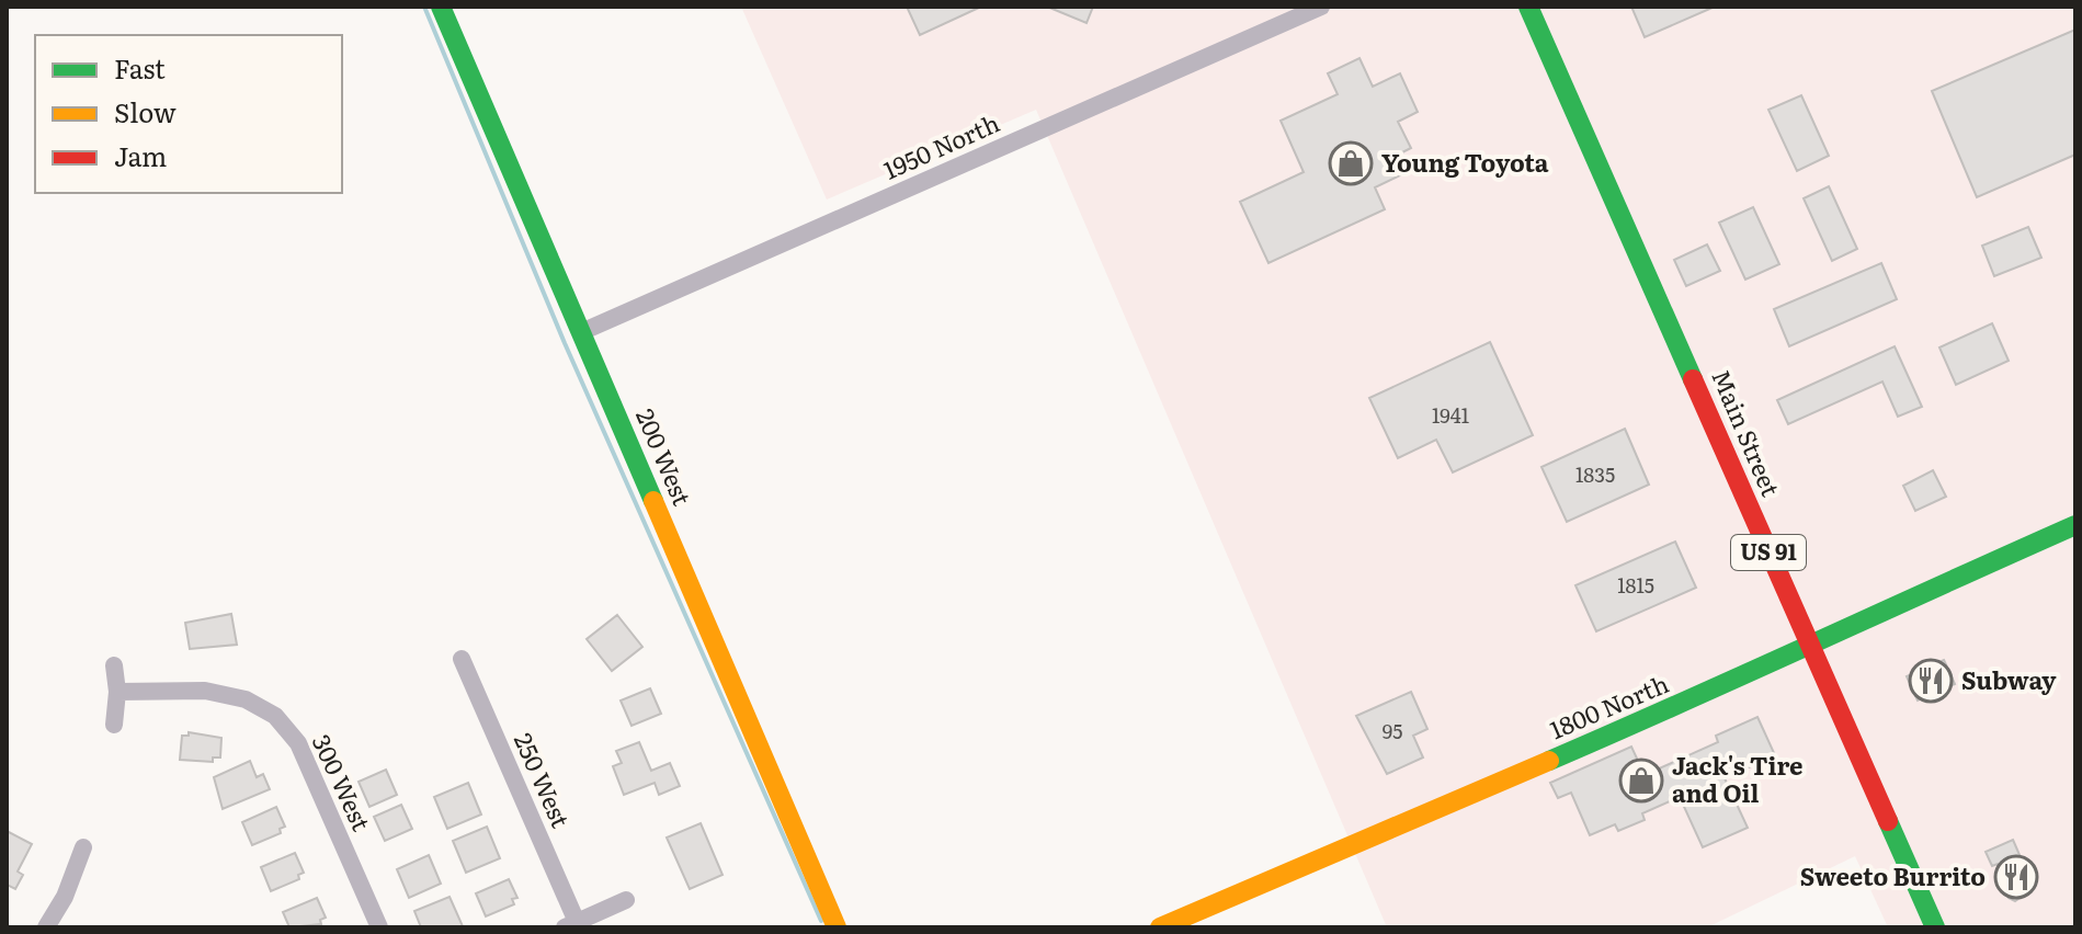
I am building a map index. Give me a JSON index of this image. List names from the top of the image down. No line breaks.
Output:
{"streets":{"street":["1950 North","Main Street","200 West","US 91","1800 North","250 West","300 West"]},"crossings":[["1950 North","200 West"],["Main Street","1800 North"]],"places":{"shop":["Young Toyota","Jack's Tire and Oil"],"restaurant":["Subway","Sweeto Burrito"]},"house_numbers":["1941","1835","1815","95"],"legend":["Fast","Slow","Jam"]}
